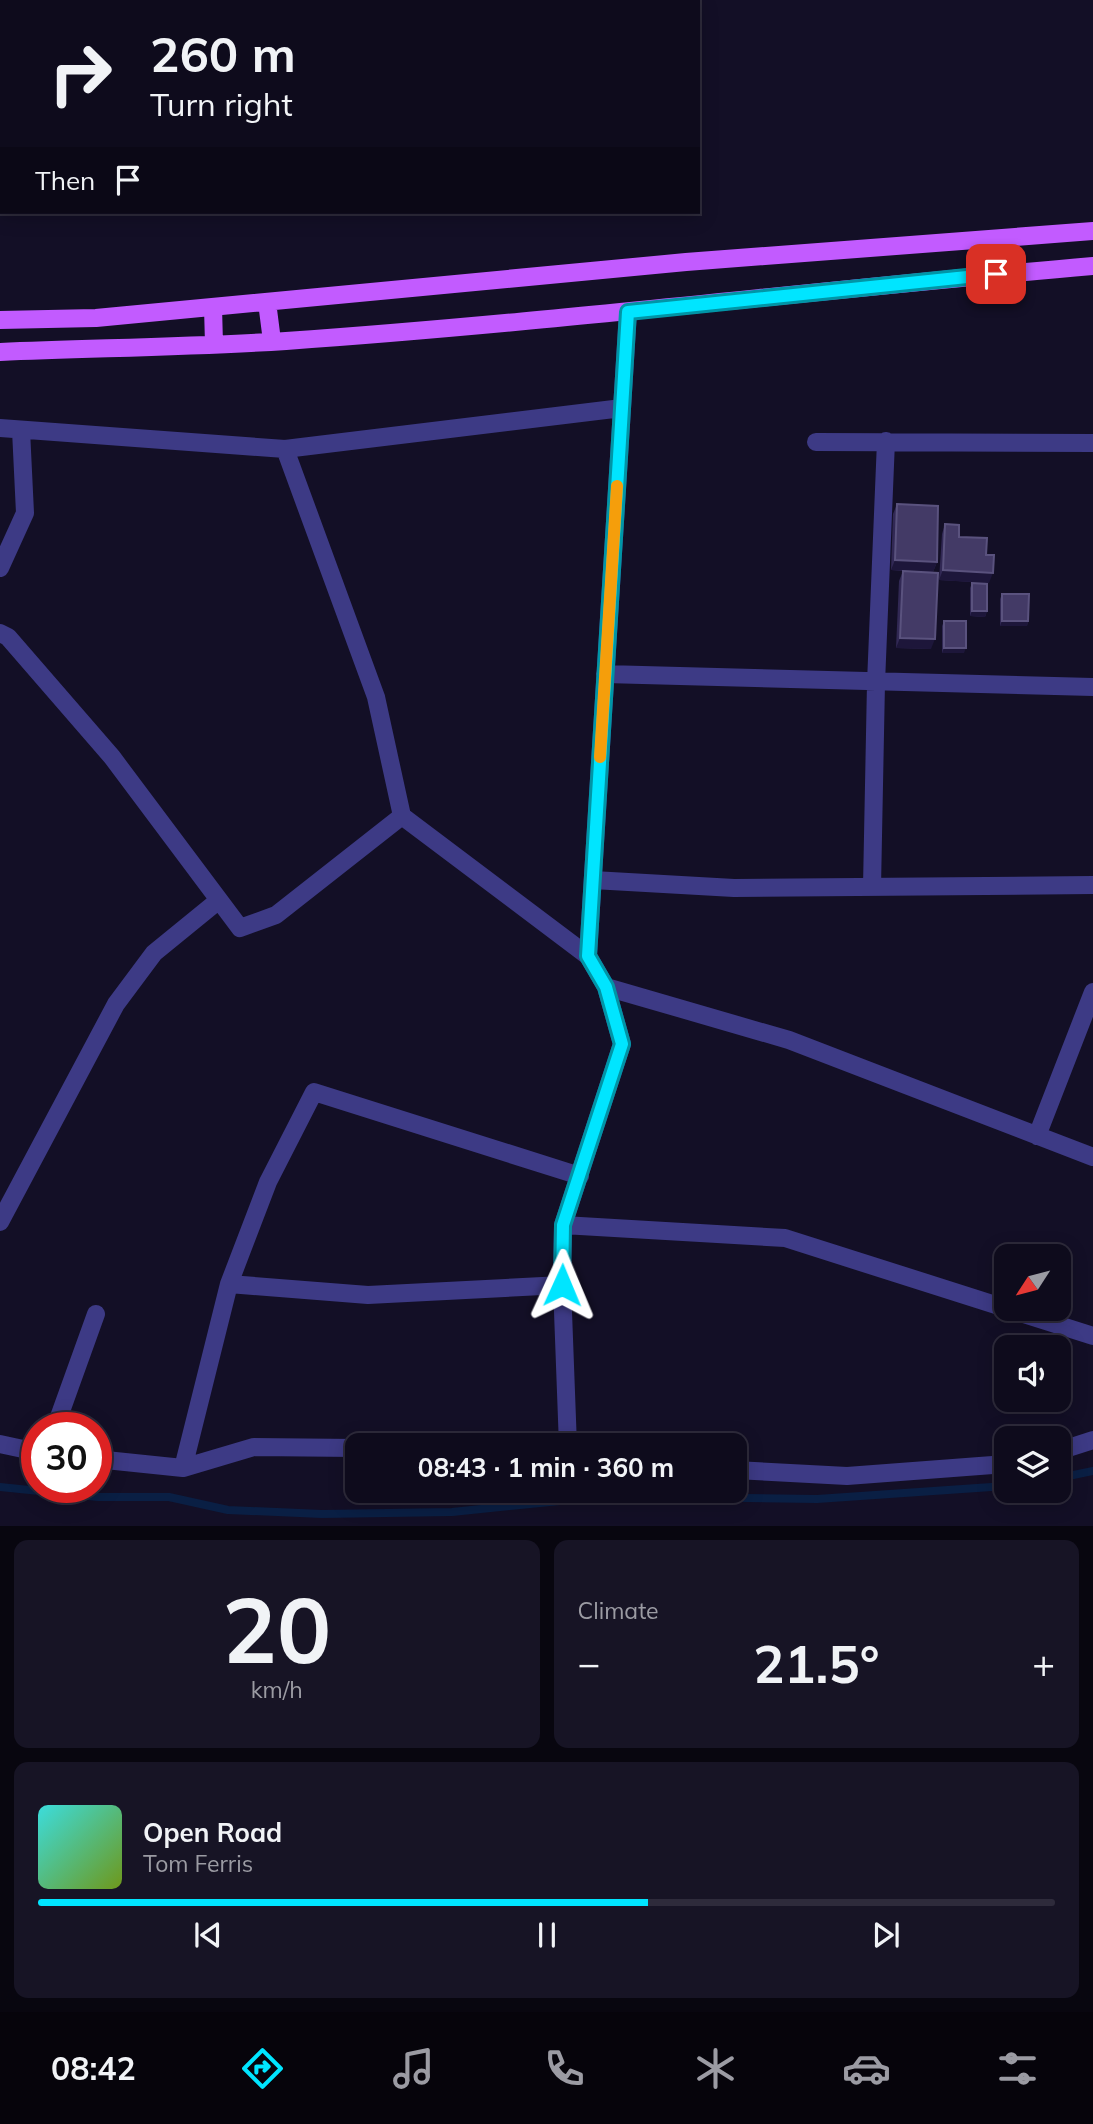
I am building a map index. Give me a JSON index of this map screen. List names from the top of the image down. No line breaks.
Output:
{"north":"bottom left","page":{"turn":["260 m","Turn right"],"then":"Then","limit":"30","trip":"08:43 · 1 min · 360 m","tile":[["20","km/h"],"Climate"],"heat":["−","21.5°","+"],"song":["Open Road","Tom Ferris"],"tabs":"08:42"}}
